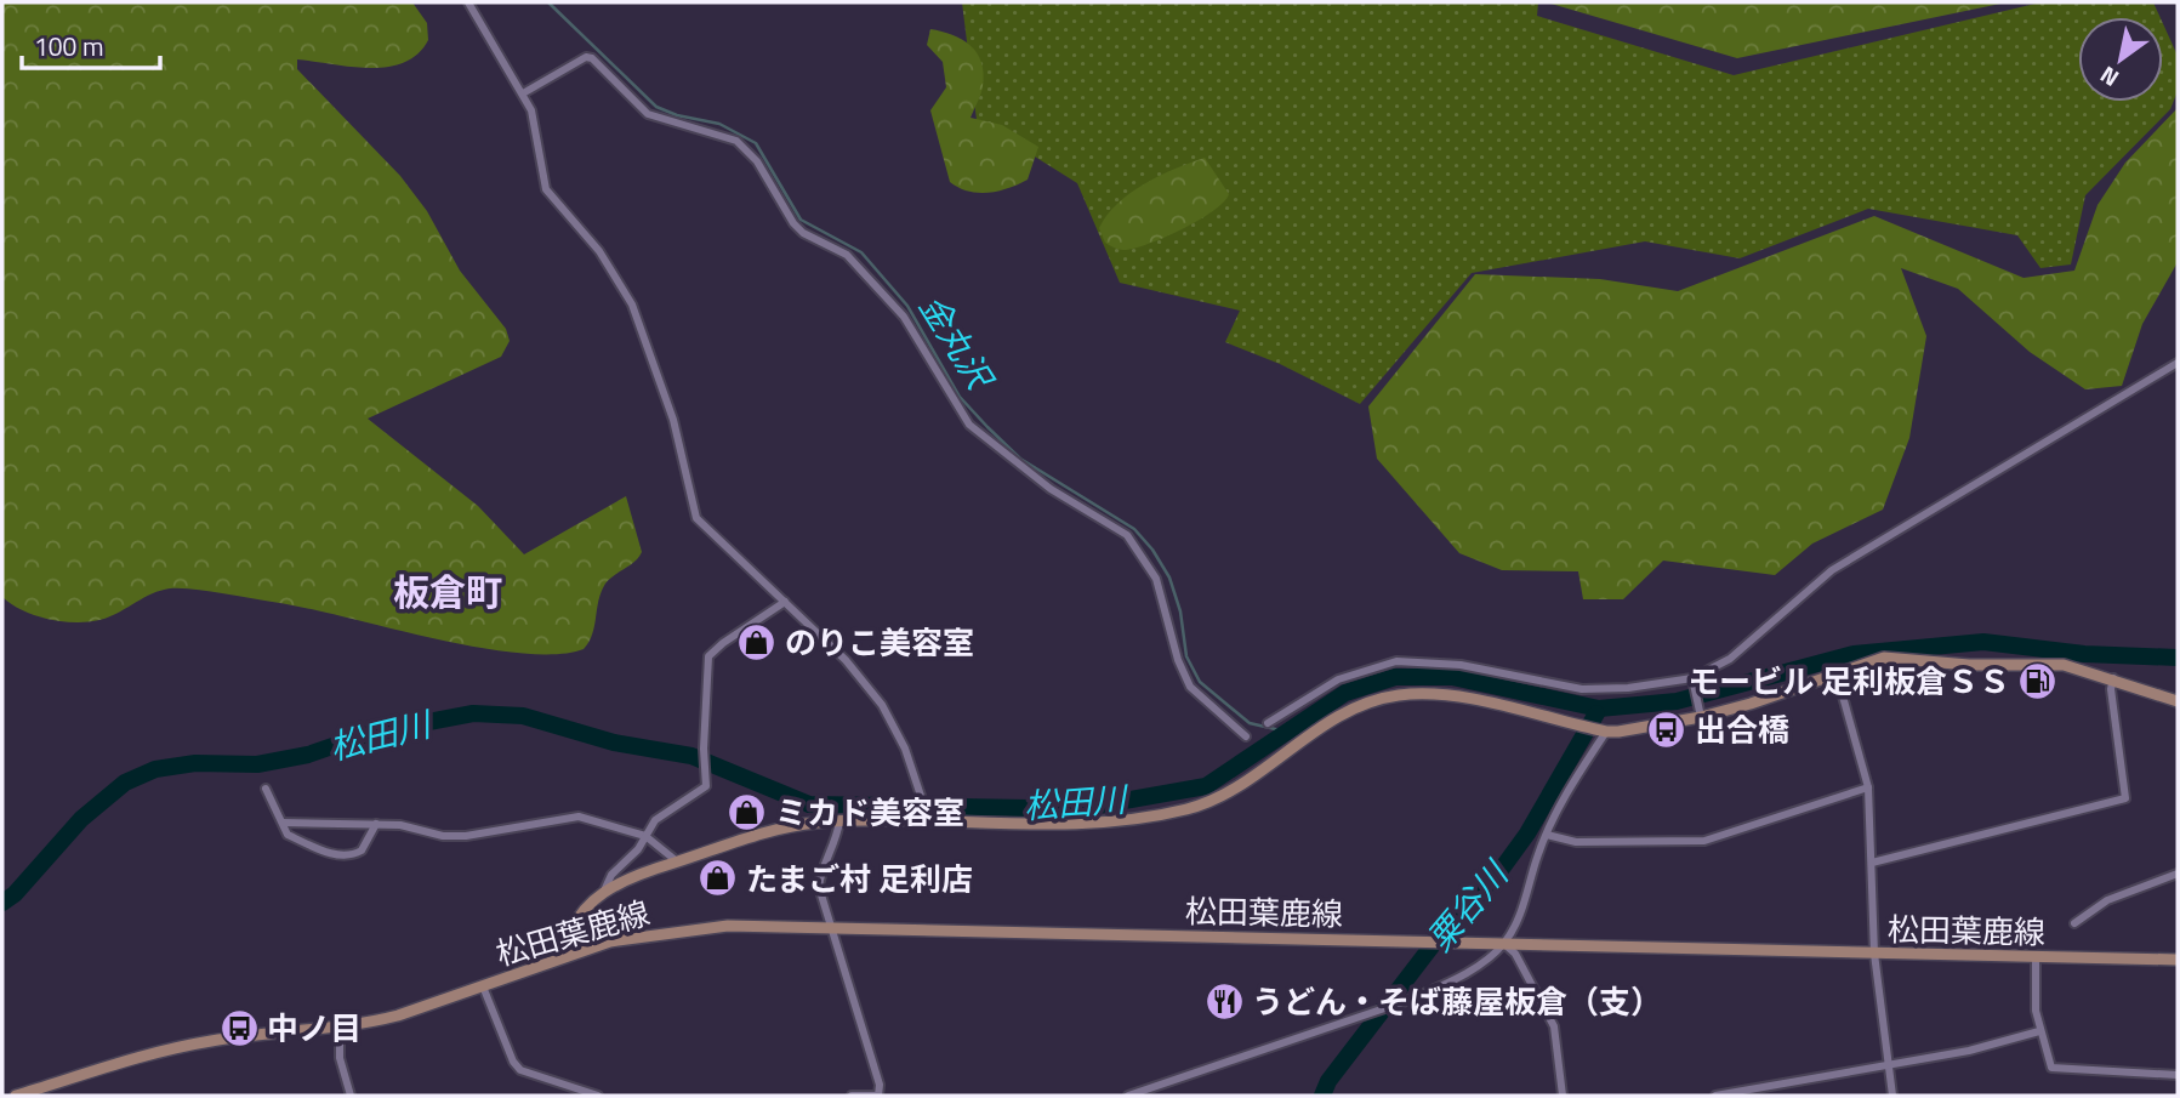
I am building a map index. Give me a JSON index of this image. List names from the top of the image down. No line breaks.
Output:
{"streets":{"main road":["松田葉鹿線"]},"districts":["板倉町"],"water":["金丸沢","松田川","粟谷川"],"places":{"shop":["のりこ美容室","ミカド美容室","たまご村 足利店"],"fuel station":["モービル 足利板倉ＳＳ"],"bus stop":["出合橋","中ノ目"],"restaurant":["うどん・そば藤屋板倉（支）"]},"scale_bar":"100 m","north":"bottom left"}
